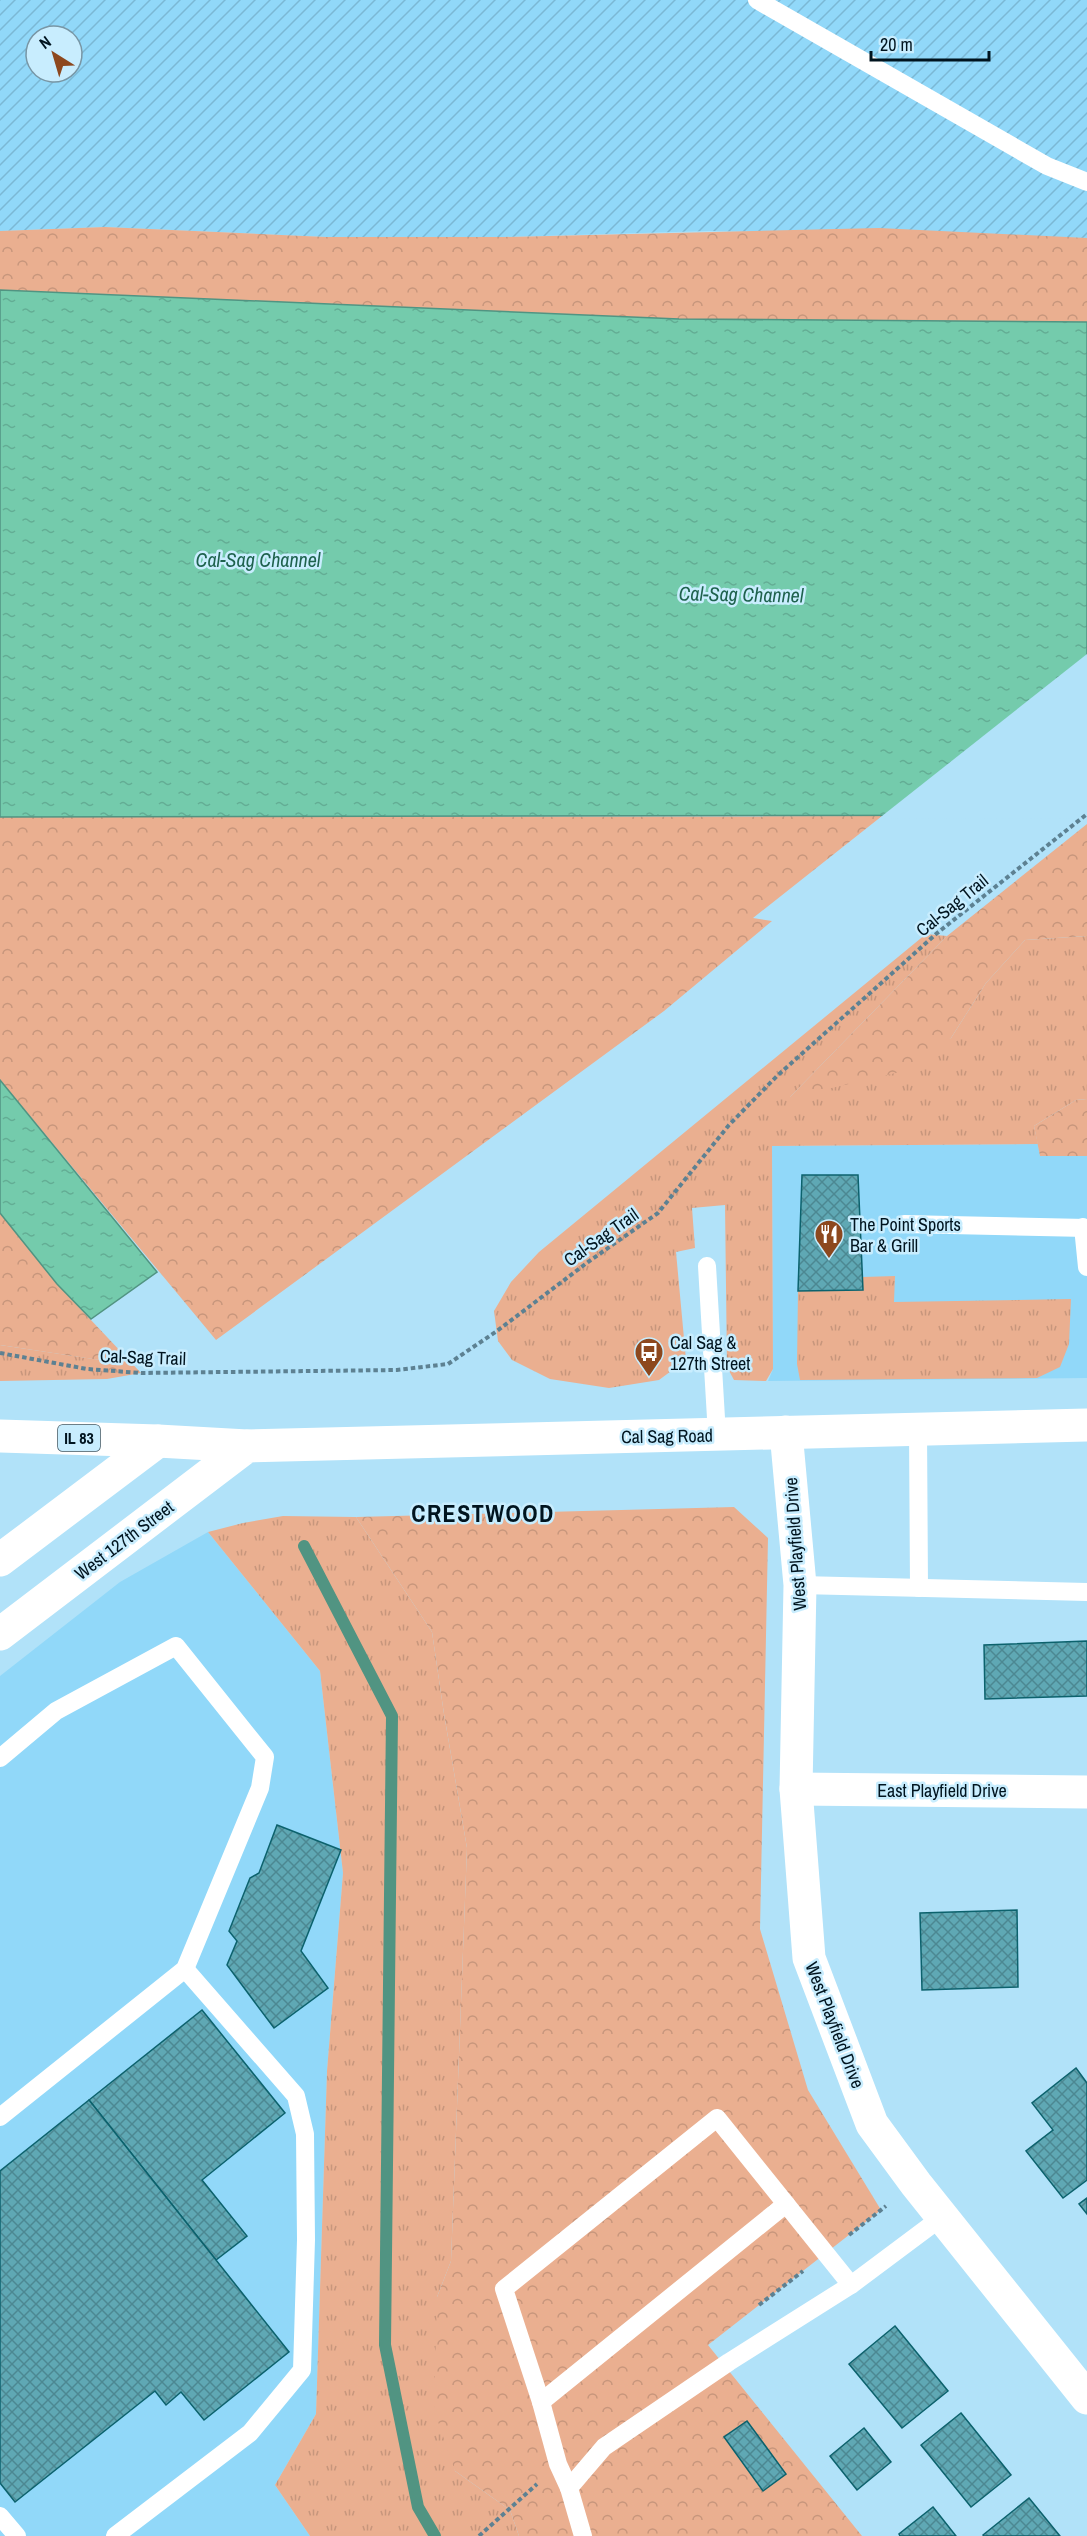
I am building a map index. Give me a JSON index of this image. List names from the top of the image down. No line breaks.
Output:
{"streets":{"main road":["Cal Sag Road","IL 83","West 127th Street","West Playfield Drive","East Playfield Drive"],"path":["Cal-Sag Trail"]},"crossings":[["Cal Sag Road","IL 83"],["Cal Sag Road","West 127th Street"],["Cal Sag Road","West Playfield Drive"],["IL 83","West 127th Street"],["West Playfield Drive","East Playfield Drive"]],"districts":["CRESTWOOD"],"water":["Cal-Sag Channel"],"places":{"restaurant":["The Point Sports Bar & Grill"],"bus stop":["Cal Sag & 127th Street"]},"scale_bar":"20 m","north":"top left"}
